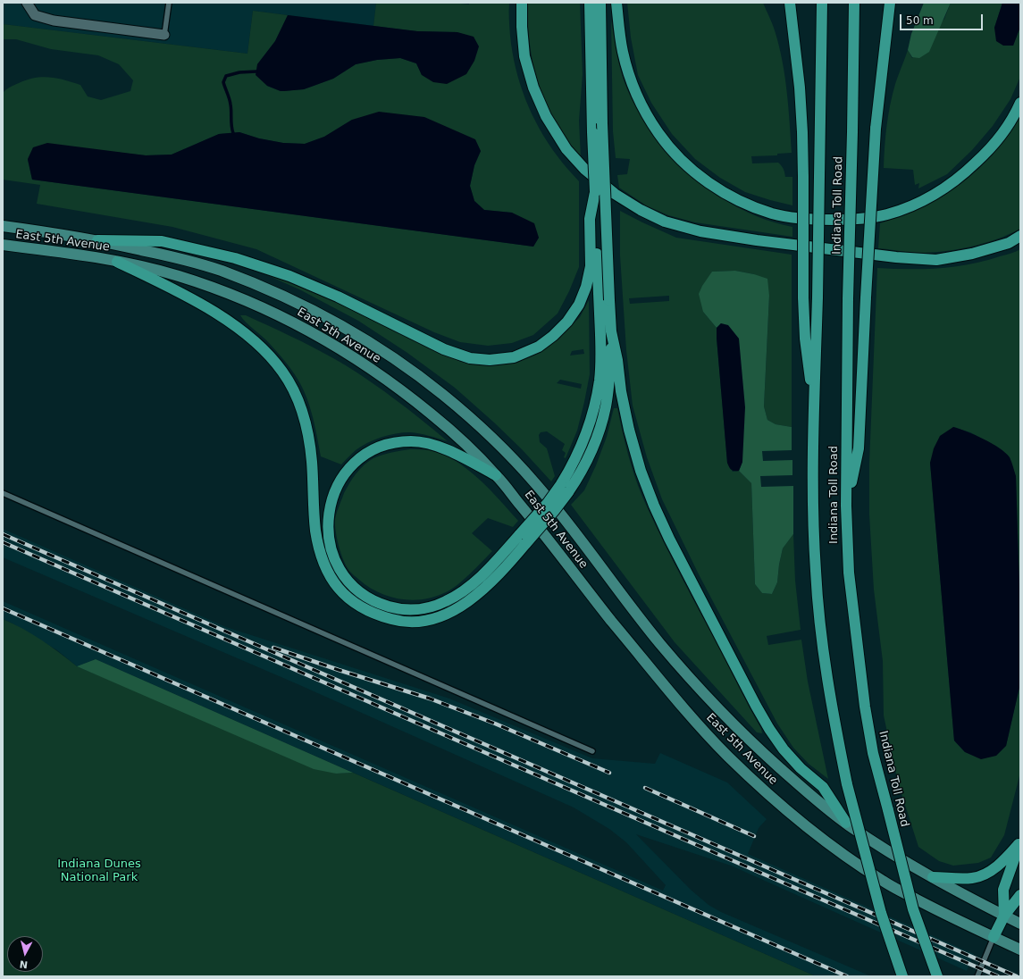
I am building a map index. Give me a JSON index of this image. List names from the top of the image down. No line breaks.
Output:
{"streets":{"highway":["Indiana Toll Road"],"main road":["East 5th Avenue"]},"parks":["Indiana Dunes National Park"],"scale_bar":"50 m","north":"bottom"}
